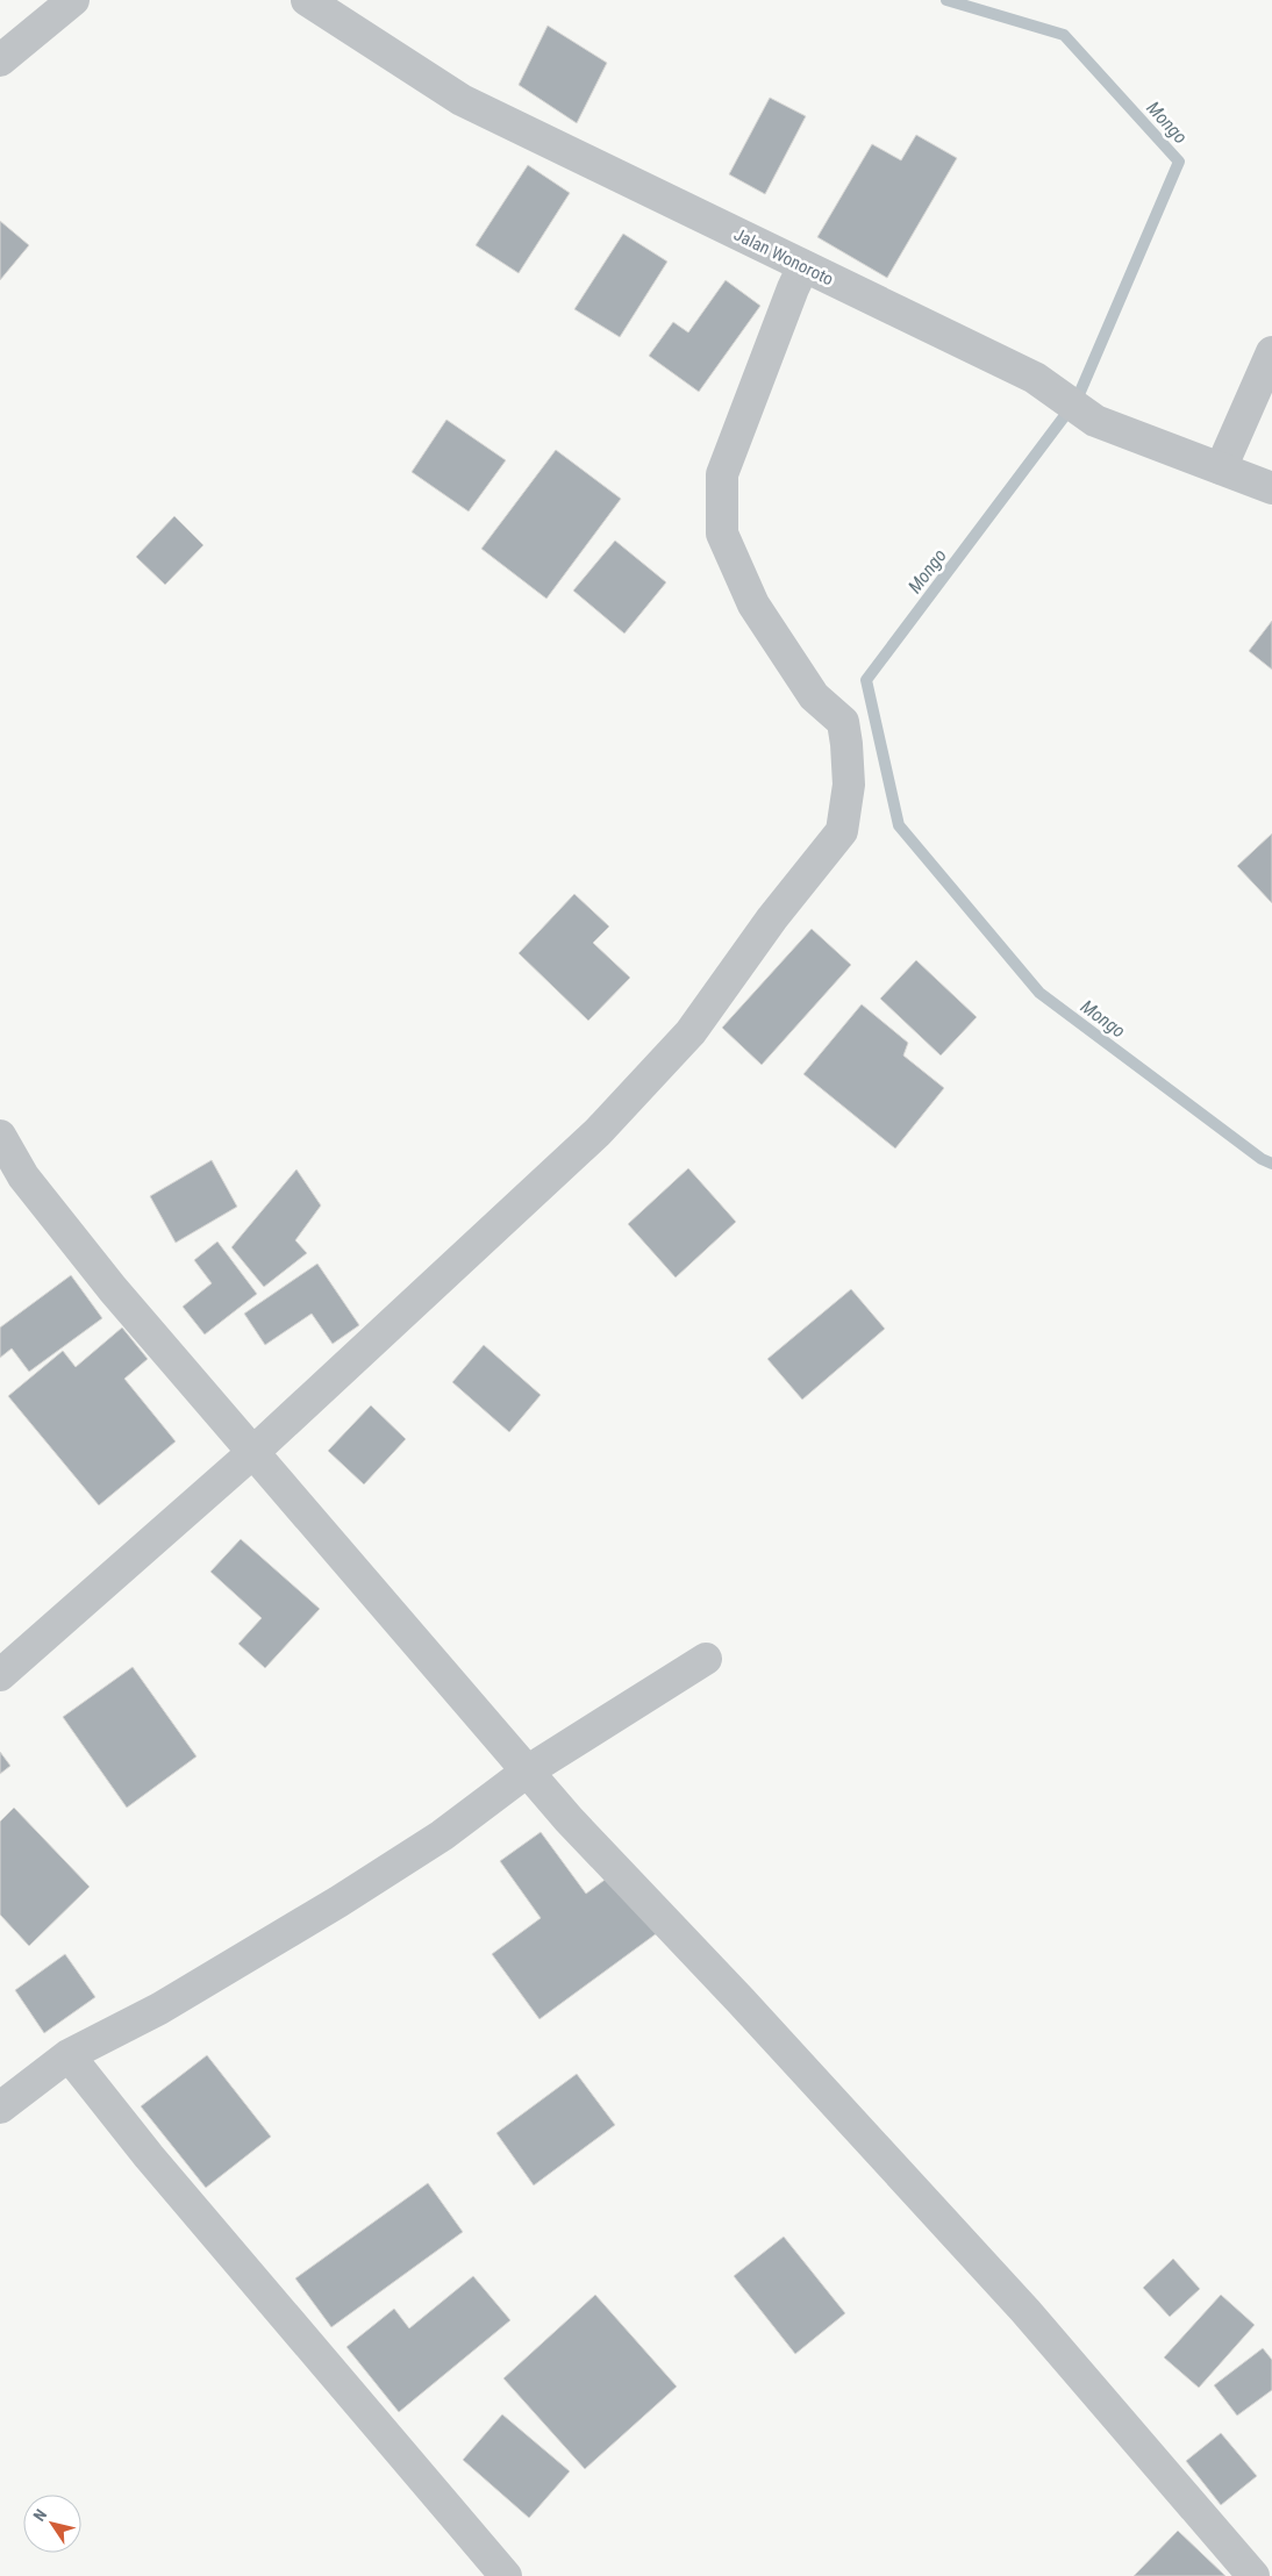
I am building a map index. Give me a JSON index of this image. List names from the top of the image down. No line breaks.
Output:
{"streets":{"street":["Jalan Wonoroto"]},"water":["Mongo"],"north":"top left"}
